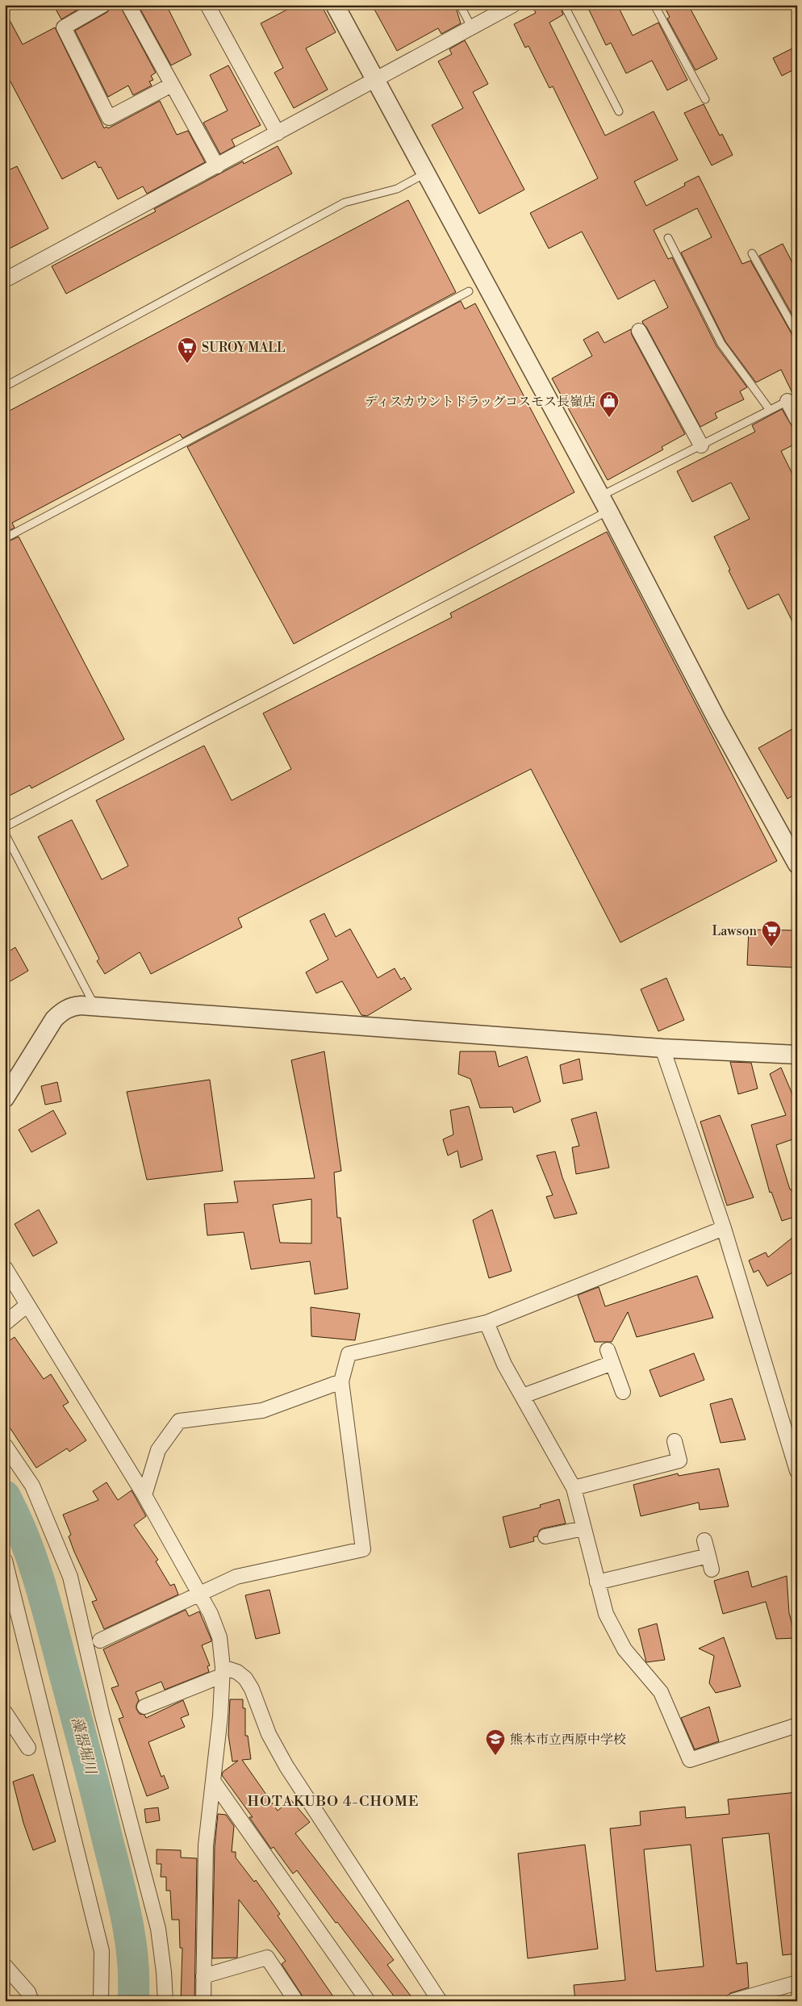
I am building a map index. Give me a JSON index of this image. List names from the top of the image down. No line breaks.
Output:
{"districts":["HOTAKUBO 4-CHOME"],"water":["藻器堀川"],"places":{"supermarket":["SUROY MALL","Lawson"],"shop":["ディスカウントドラッグコスモス長嶺店"],"school or university":["熊本市立西原中学校"]}}
